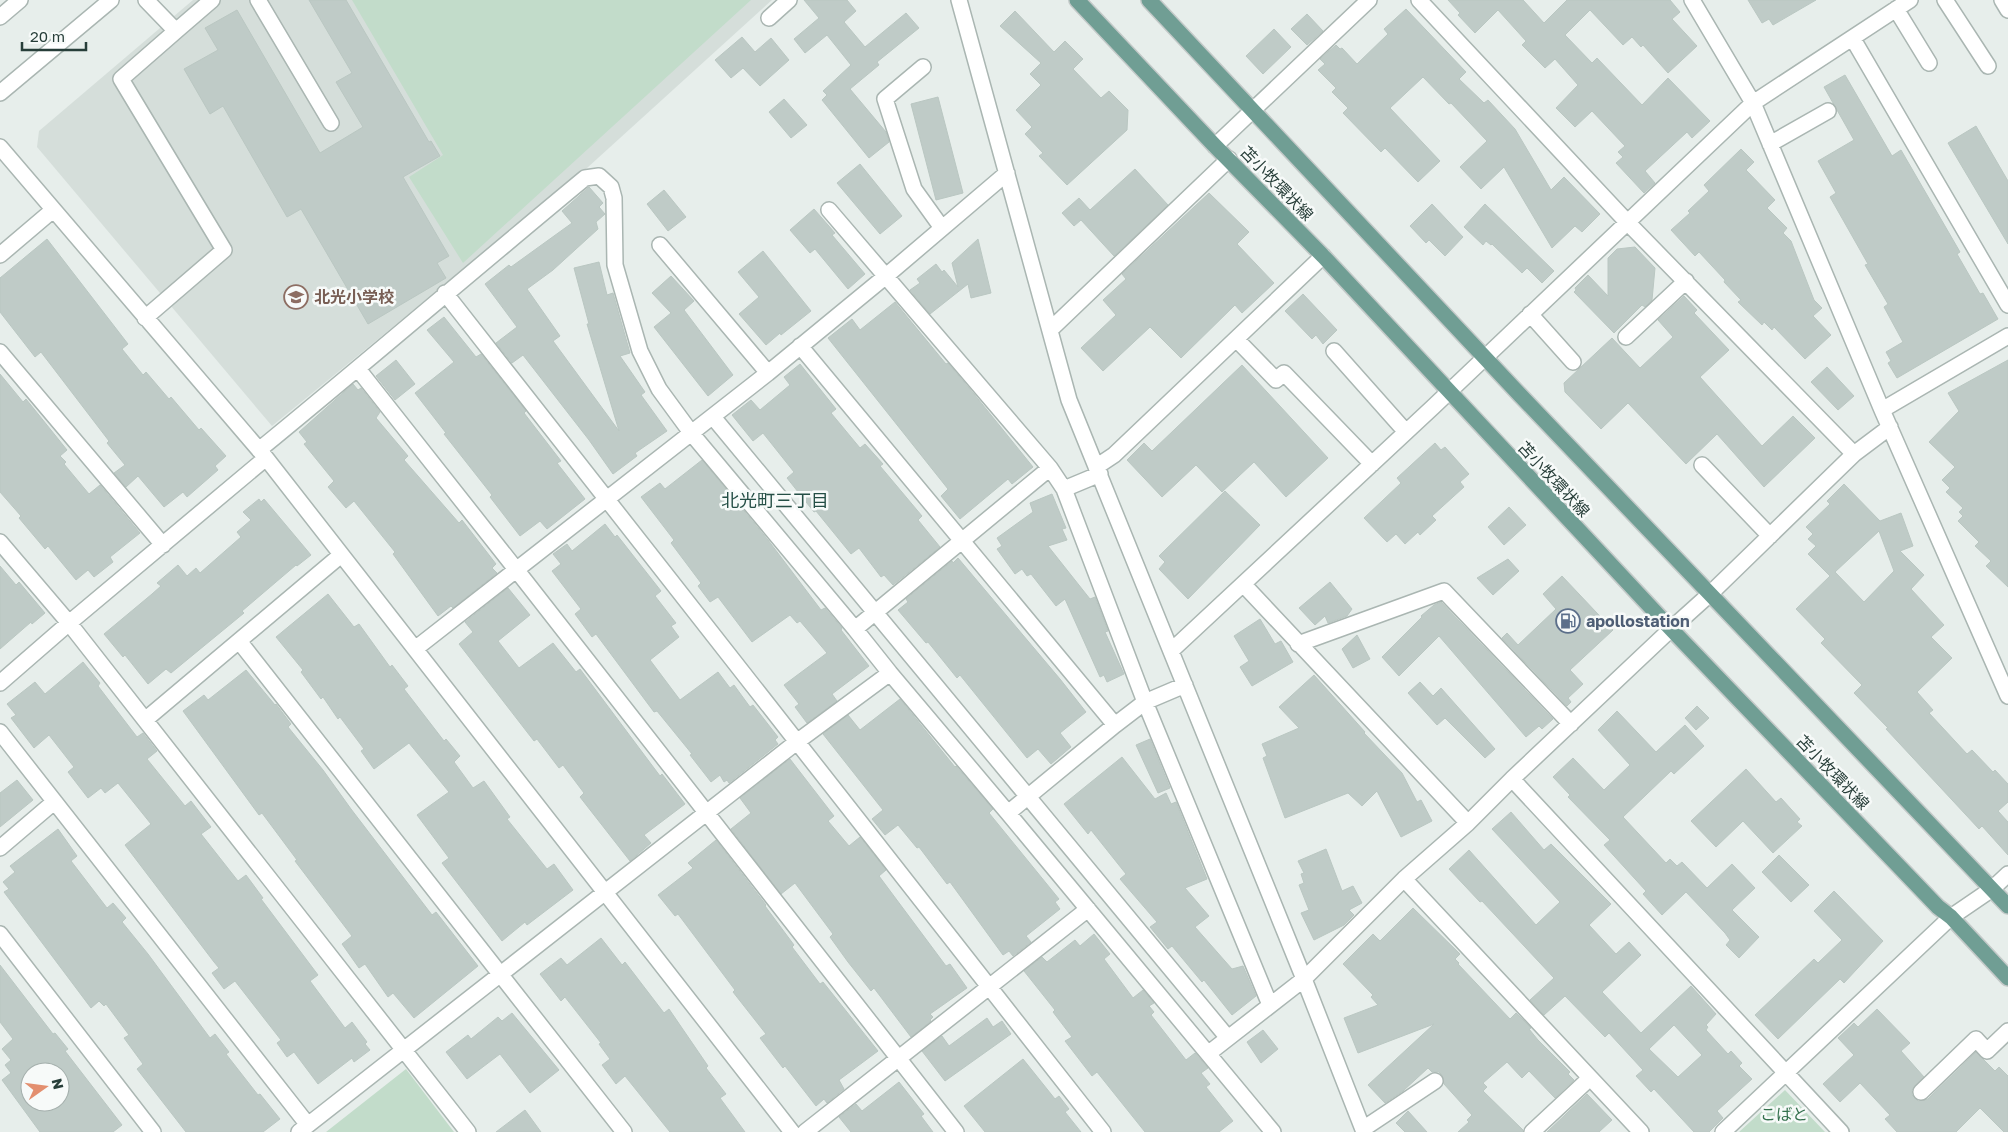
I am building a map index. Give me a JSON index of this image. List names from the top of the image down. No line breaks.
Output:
{"streets":{"main road":["苫小牧環状線"]},"districts":["北光町三丁目"],"parks":["こばと"],"places":{"school or university":["北光小学校"],"fuel station":["apollostation"]},"scale_bar":"20 m","north":"right"}
